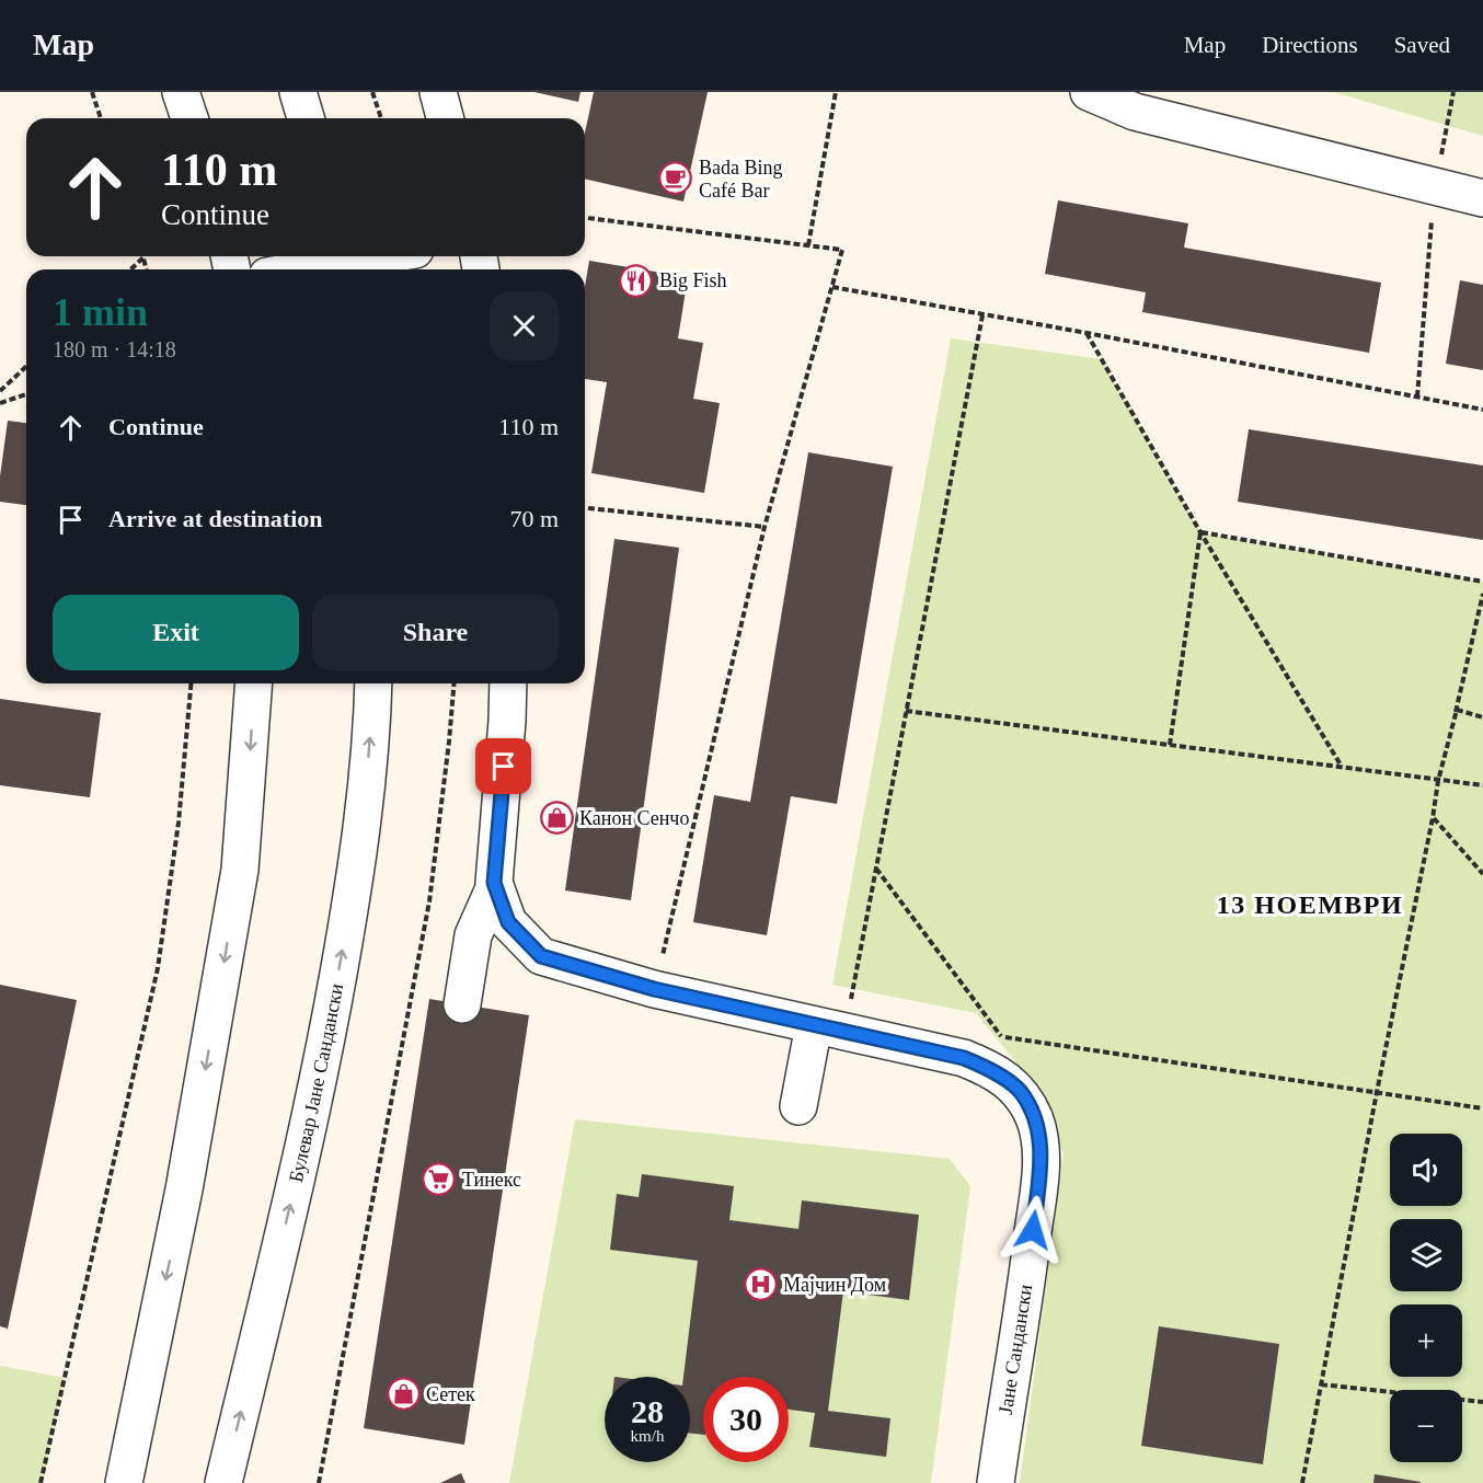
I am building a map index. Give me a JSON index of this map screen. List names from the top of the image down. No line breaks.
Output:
{"streets":{"street":["Булевар Јане Сандански","Јане Сандански"]},"districts":["13 НОЕМВРИ"],"places":{"cafe":["Bada Bing Café Bar"],"restaurant":["Big Fish"],"shop":["Канон Сенчо","Сетек"],"supermarket":["Тинекс"],"hospital":["Мајчин Дом"]},"page":{"header":"Map","nav":["Map","Directions","Saved"],"turn":["110 m","Continue"],"heading":["1 min","180 m · 14:18"],"list":[{"name":"Continue","value":"110 m"},{"name":"Arrive at destination","value":"70 m"}],"buttons":["Exit","Share"],"map_buttons":["+","−"],"speed":"28 km/h","limit":"30"}}
